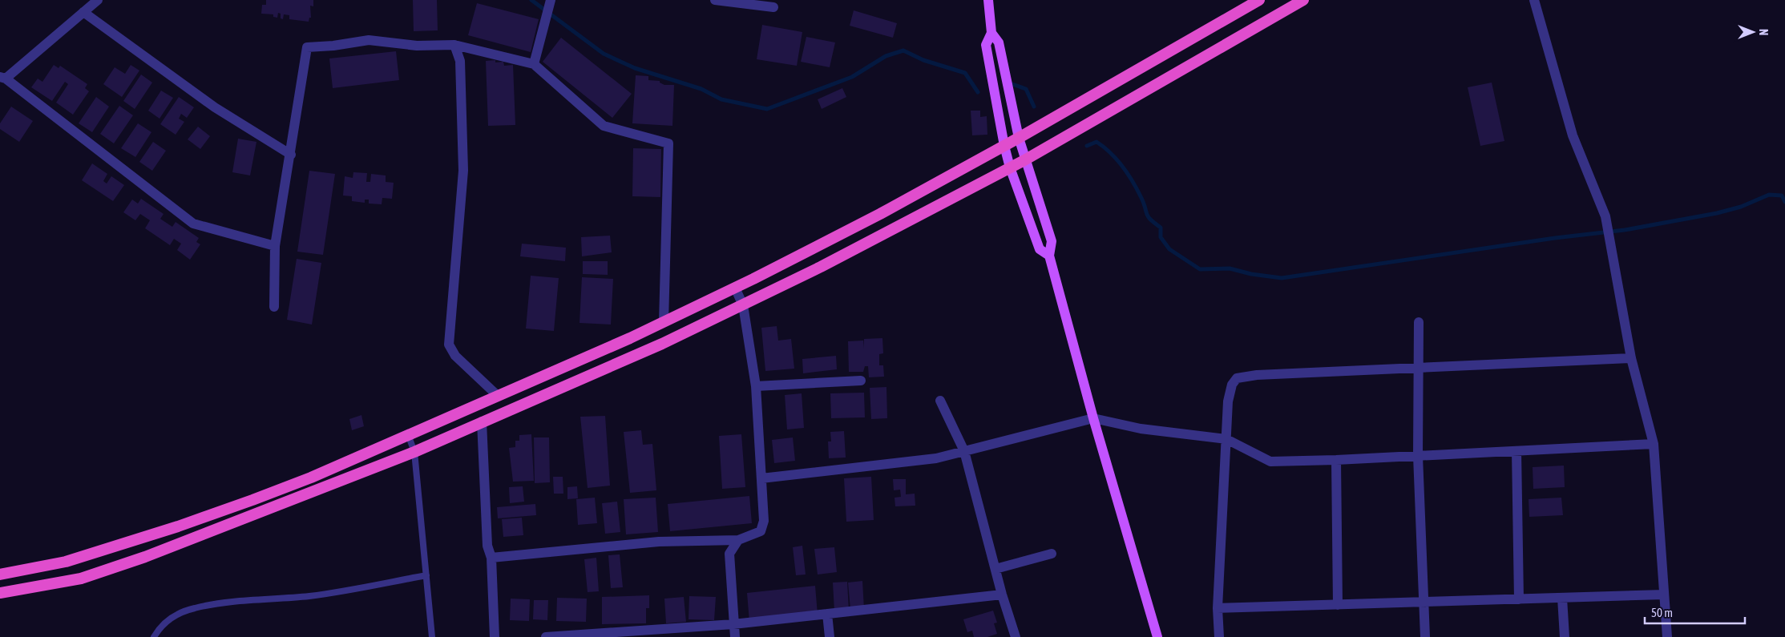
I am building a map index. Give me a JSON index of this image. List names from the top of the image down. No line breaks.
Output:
{"scale_bar":"50 m","north":"right"}
